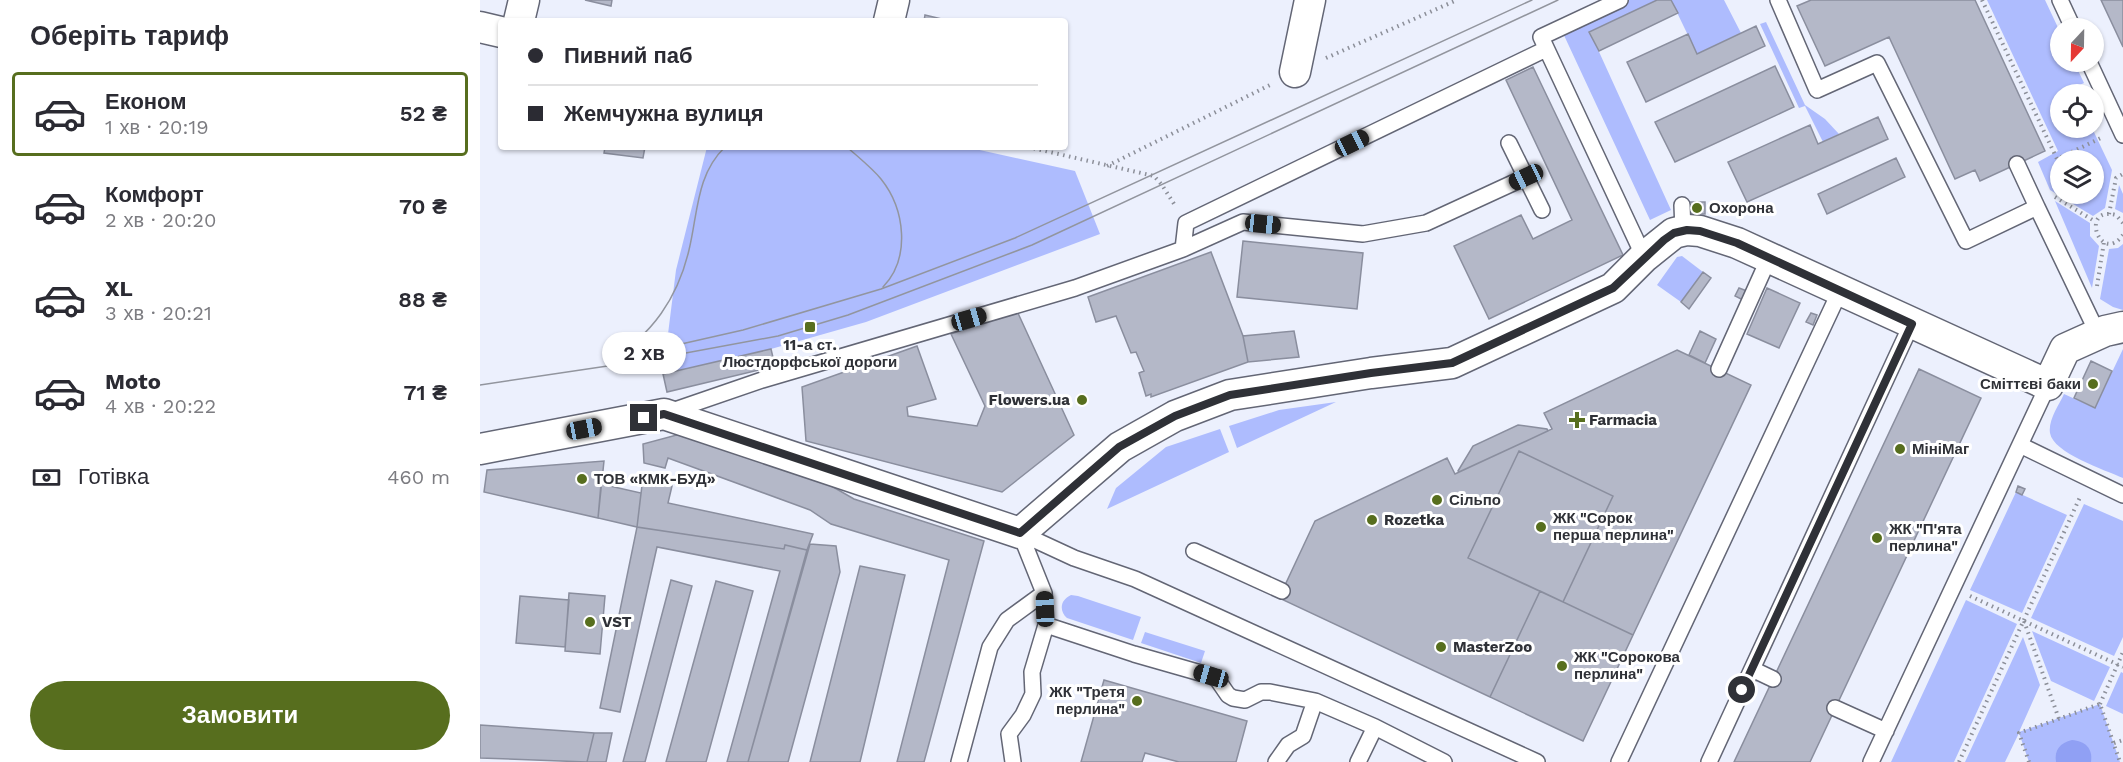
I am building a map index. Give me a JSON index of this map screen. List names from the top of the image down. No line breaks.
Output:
{"places":{"other":["Охорона","Сміттєві баки","Flowers.ua","МініМаг","ТОВ «КМК-БУД»","Сільпо","Rozetka","ЖК \"Сорок перша перлина\"","ЖК \"П'ята перлина\"","VST","MasterZoo","ЖК \"Сорокова перлина\"","ЖК \"Третя перлина\""],"transit":["11-а ст. Люстдорфської дороги"],"health":["Farmacia"]},"north":"bottom","page":{"heading":"Оберіть тариф","banner":["Пивний паб","Жемчужна вулиця"],"list":[{"name":"Економ","note":"1 хв · 20:19","value":"52 ₴"},{"name":"Комфорт","note":"2 хв · 20:20","value":"70 ₴"},{"name":"XL","note":"3 хв · 20:21","value":"88 ₴"},{"name":"Moto","note":"4 хв · 20:22","value":"71 ₴"}],"bubble":"2 хв","pay":["Готівка","460 m"],"buttons":"Замовити"}}
